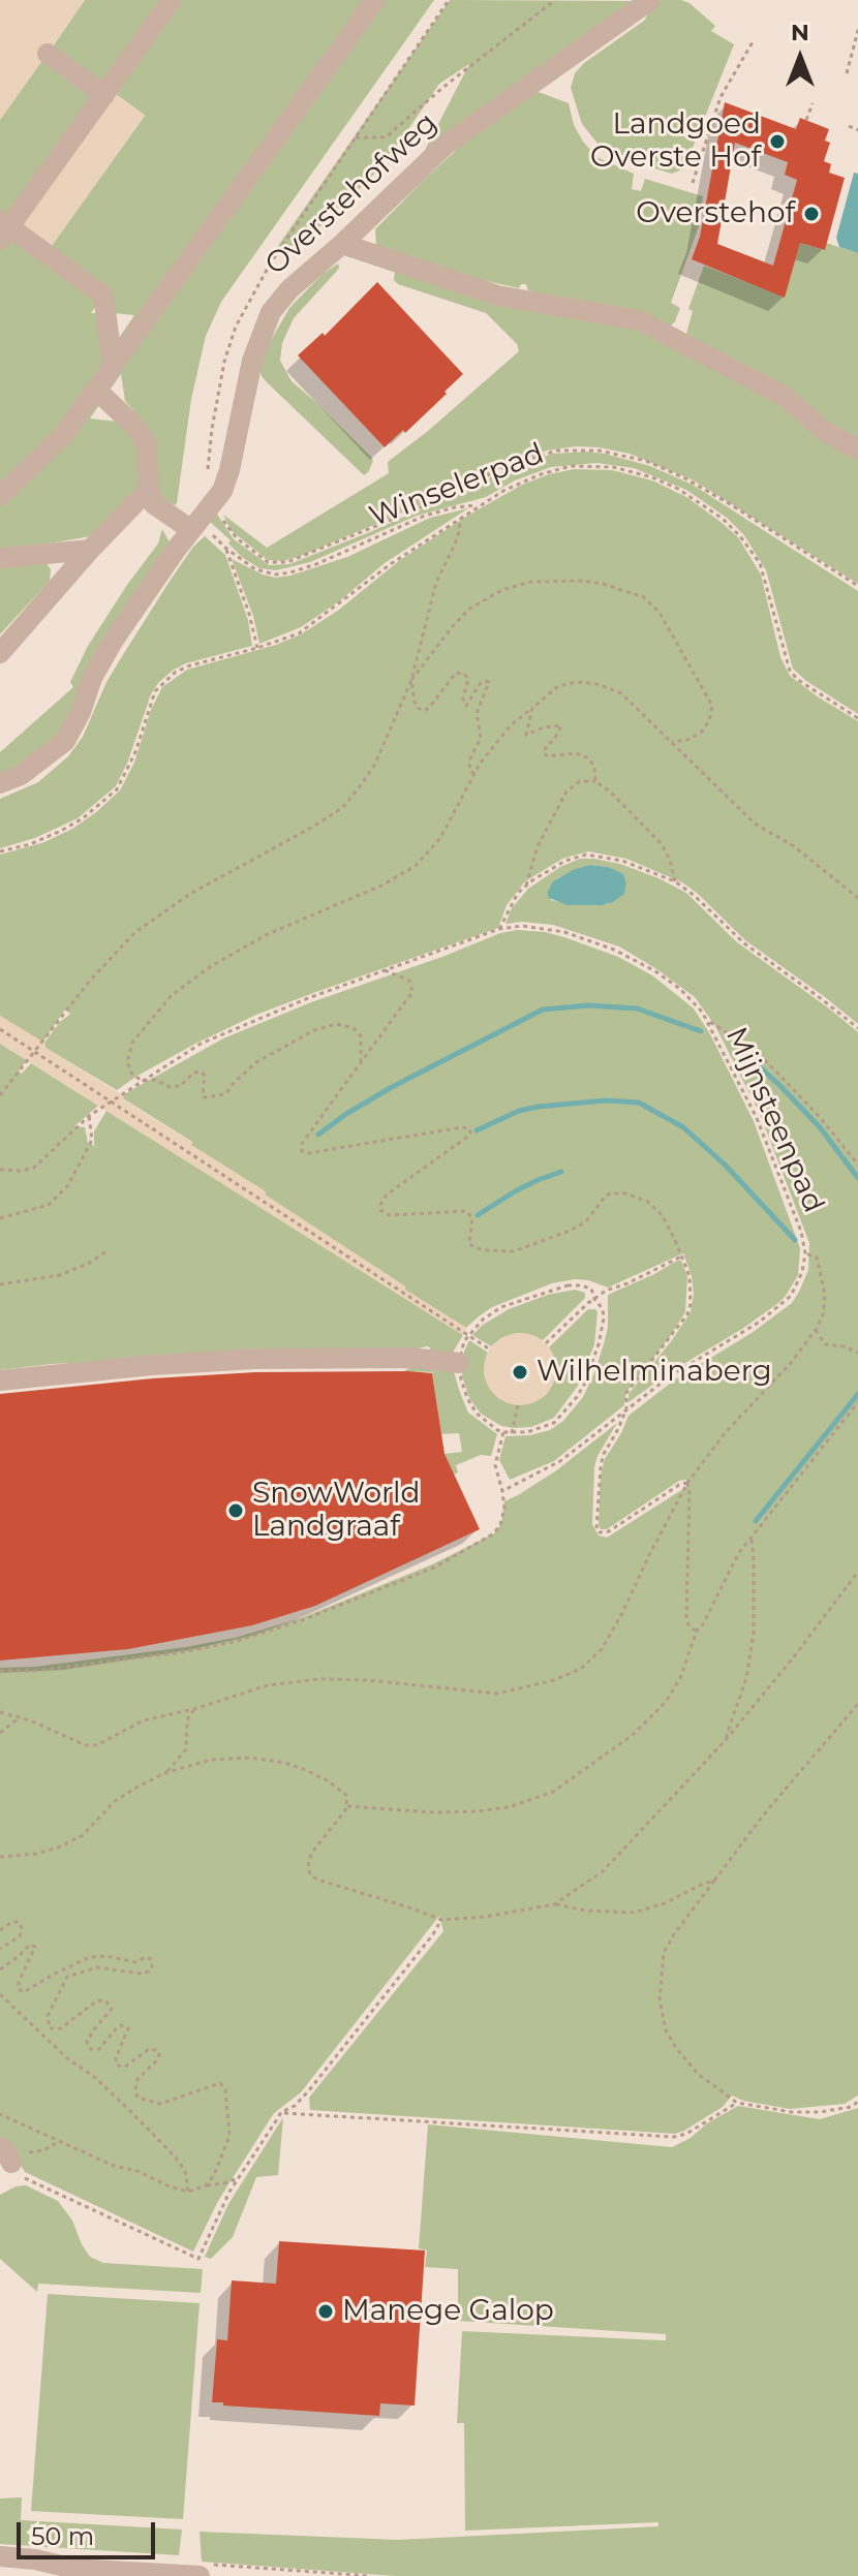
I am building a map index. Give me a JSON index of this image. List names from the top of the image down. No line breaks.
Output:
{"streets":{"street":["Overstehofweg"],"path":["Winselerpad","Mijnsteenpad"]},"crossings":[["Overstehofweg","Winselerpad"]],"places":["Landgoed Overste Hof","Overstehof","Wilhelminaberg","SnowWorld Landgraaf","Manege Galop"],"scale_bar":"50 m","north":"top"}
